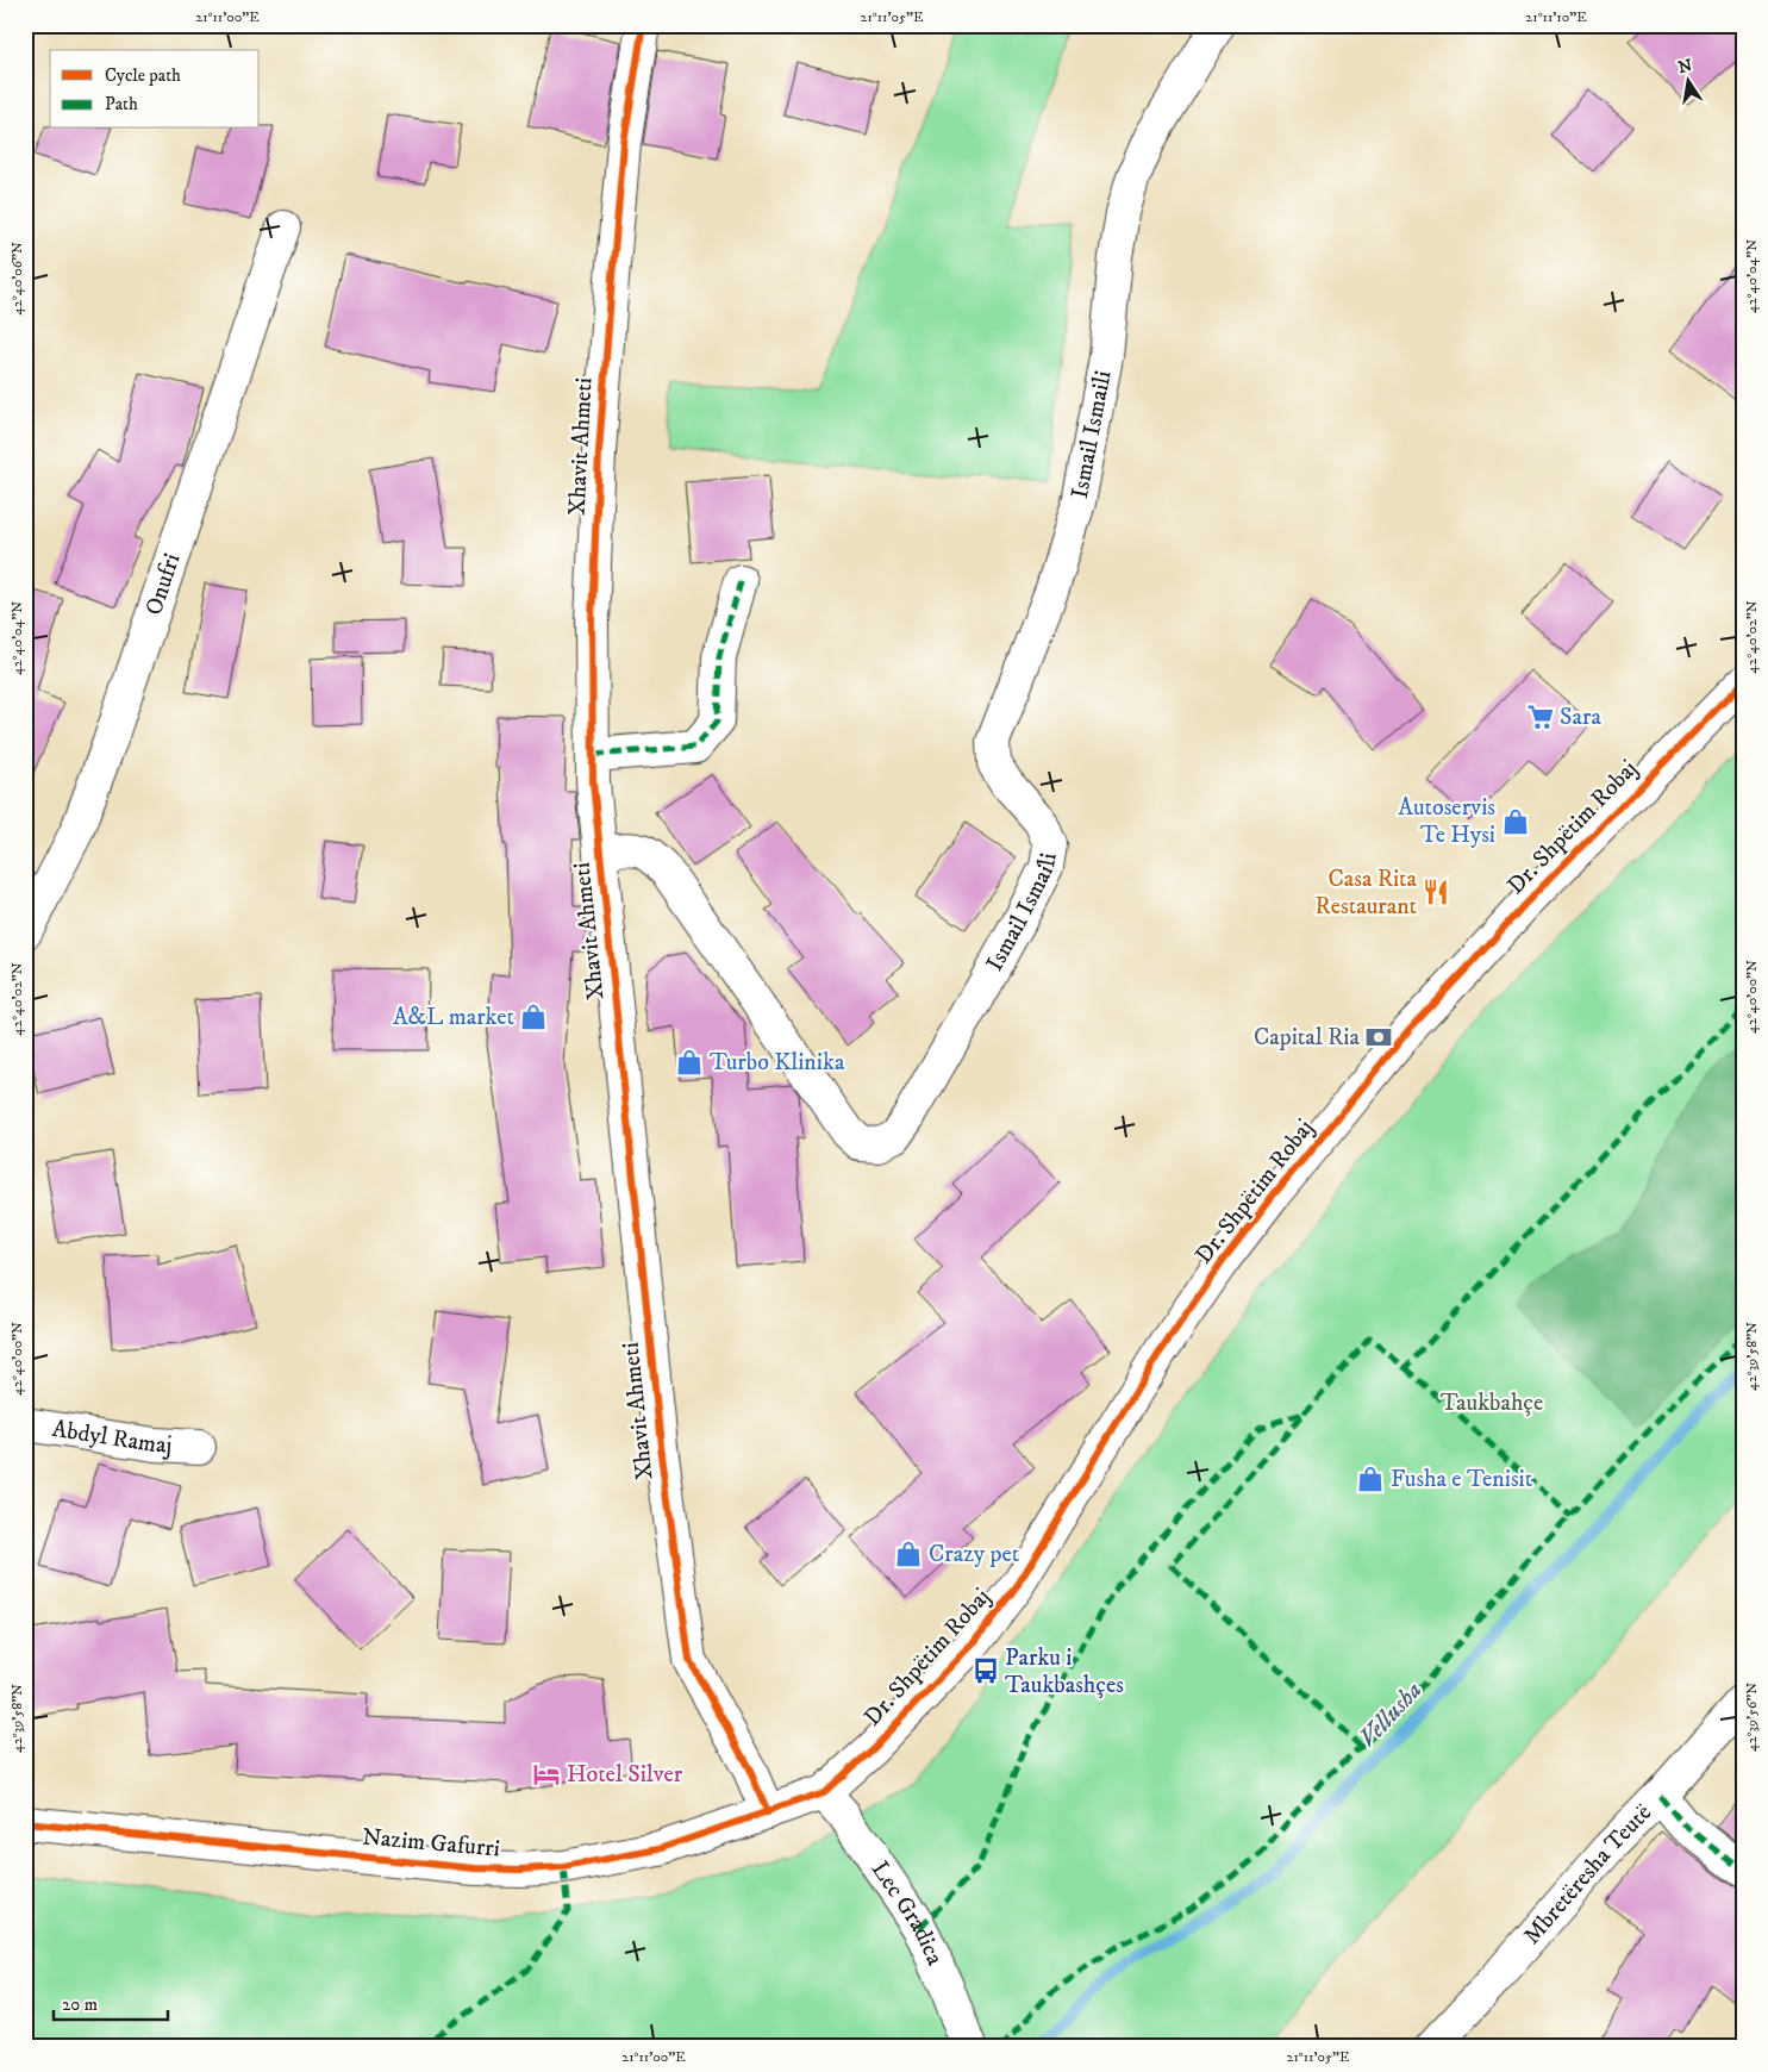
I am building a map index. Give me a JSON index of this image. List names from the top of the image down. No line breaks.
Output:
{"streets":{"street":["Ismail Ismaili","Xhavit Ahmeti","Onufri","Dr. Shpëtim Robaj","Abdyl Ramaj","Nazim Gafurri","Mbretëresha Teutë","Lec Gradica"]},"crossings":[["Ismail Ismaili","Xhavit Ahmeti"],["Xhavit Ahmeti","Nazim Gafurri"],["Dr. Shpëtim Robaj","Nazim Gafurri"],["Dr. Shpëtim Robaj","Lec Gradica"],["Nazim Gafurri","Lec Gradica"]],"water":["Vellusha"],"parks":["Taukbahçe"],"places":{"supermarket":["Sara"],"shop":["Autoservis Te Hysi","A&L market","Turbo Klinika","Fusha e Tenisit","Crazy pet"],"restaurant":["Casa Rita Restaurant"],"bank":["Capital Ria"],"bus stop":["Parku i Taukbashçes"],"hotel":["Hotel Silver"]},"legend":["Cycle path","Path"],"scale_bar":"20 m","north":"top","coordinates":["21°11'00\"E","21°11'05\"E","21°11'10\"E","42°40'04\"N","42°40'06\"N","42°40'02\"N","42°40'00\"N","42°39'58\"N","42°39'56\"N"]}
